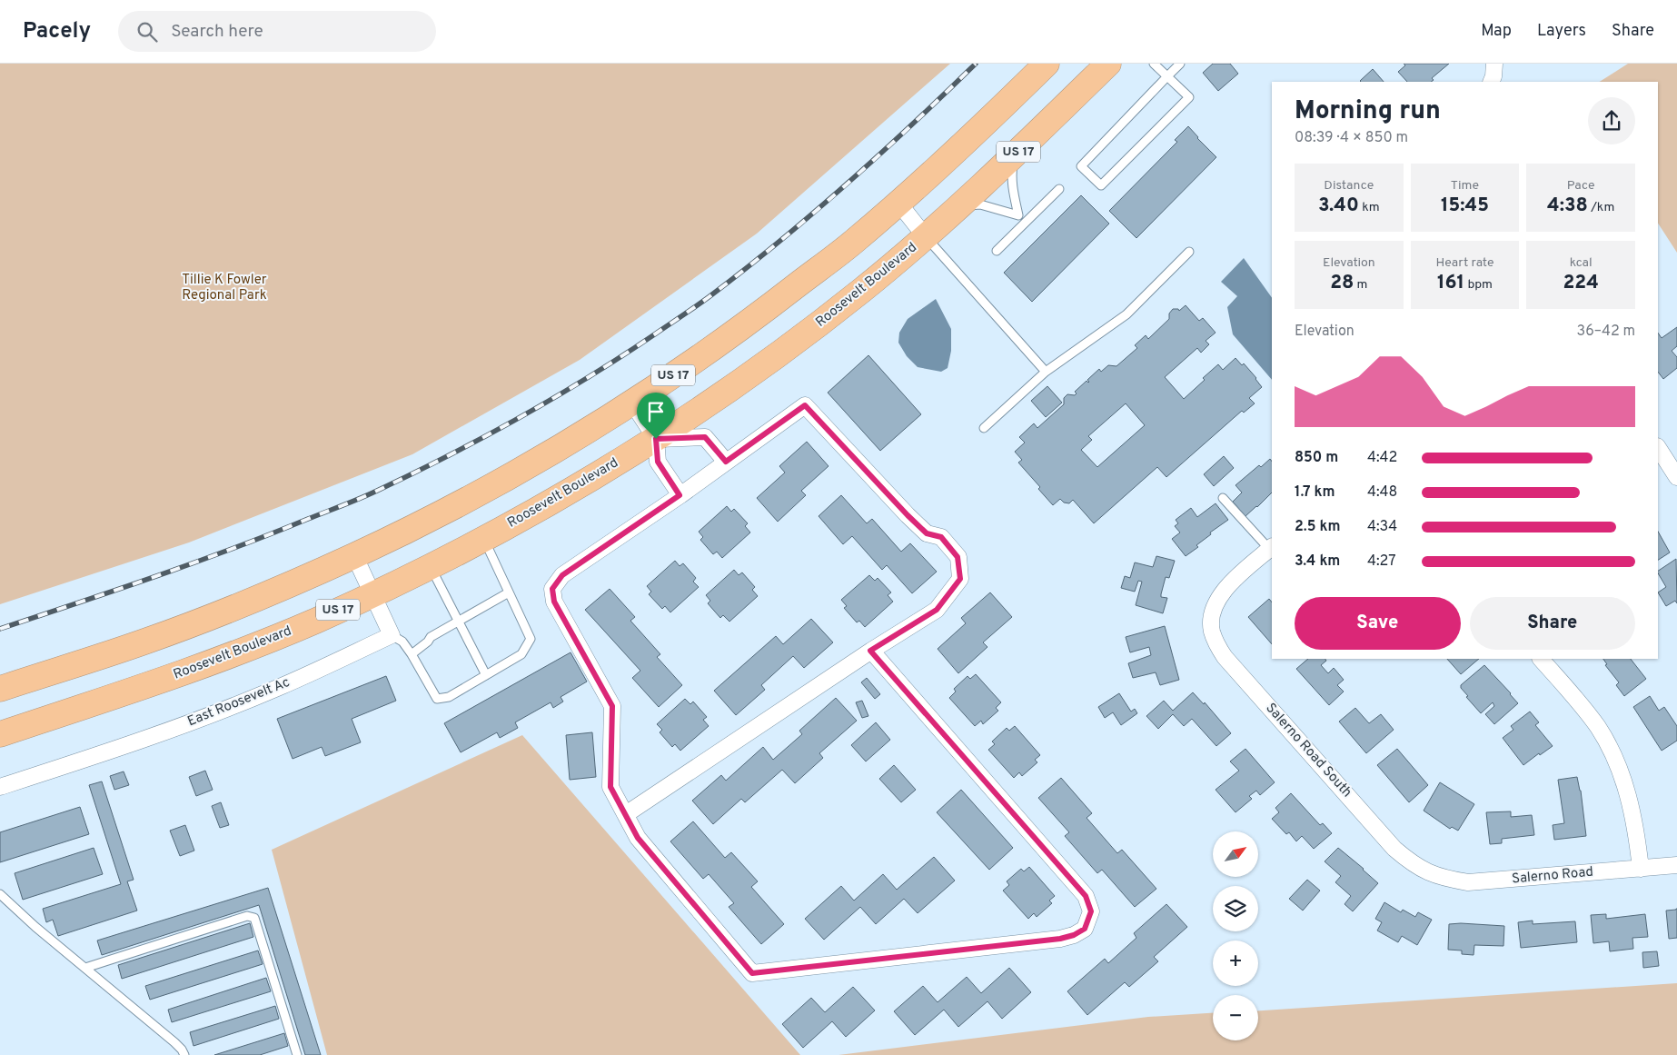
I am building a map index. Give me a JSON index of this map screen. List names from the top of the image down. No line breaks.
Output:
{"streets":{"highway":["US 17","Roosevelt Boulevard"],"street":["East Roosevelt Ac","Salerno Road South","Salerno Road"]},"crossings":[["Salerno Road South","Salerno Road"]],"parks":["Tillie K Fowler Regional Park"],"north":"top right","page":{"header":"Pacely","search":"Search here","nav":["Map","Layers","Share"],"heading":["Morning run","08:39 · 4 × 850 m"],"stats":[["Distance","3.40 km"],["Time","15:45"],["Pace","4:38 /km"],["Elevation","28 m"],["Heart rate","161 bpm"],["kcal","224"]],"chart":["Elevation","36–42 m"],"list":[{"name":"850 m","note":"4:42"},{"name":"1.7 km","note":"4:48"},{"name":"2.5 km","note":"4:34"},{"name":"3.4 km","note":"4:27"}],"buttons":["Save","Share"],"map_buttons":["+","−"]}}
